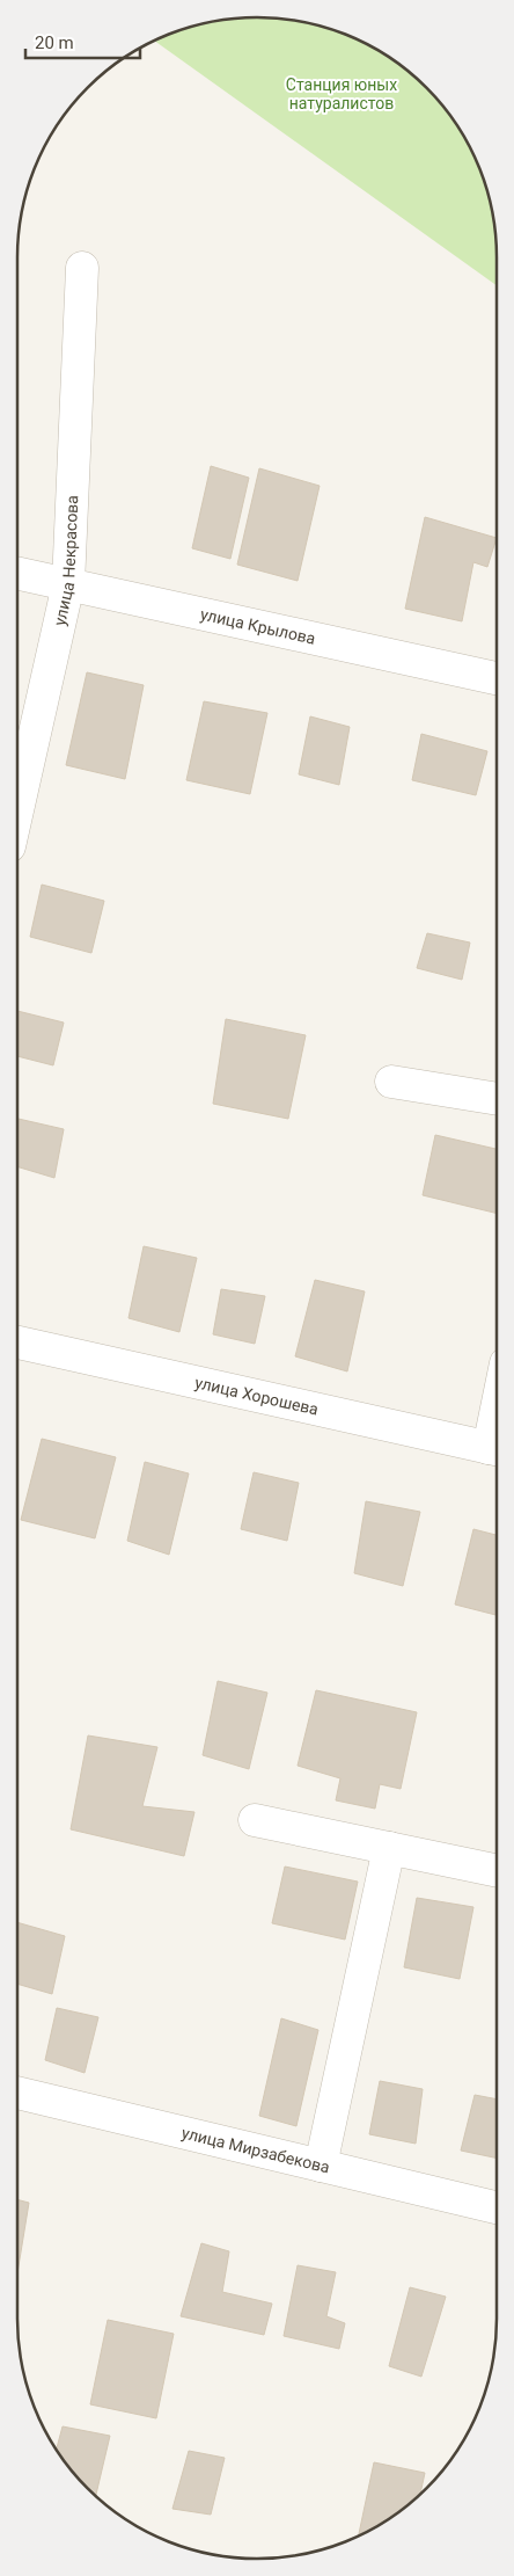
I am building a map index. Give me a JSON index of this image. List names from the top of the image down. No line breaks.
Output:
{"streets":{"street":["улица Некрасова","улица Крылова","улица Хорошева","улица Мирзабекова"]},"crossings":[["улица Некрасова","улица Крылова"]],"parks":["Станция юных натуралистов"],"scale_bar":"20 m"}
